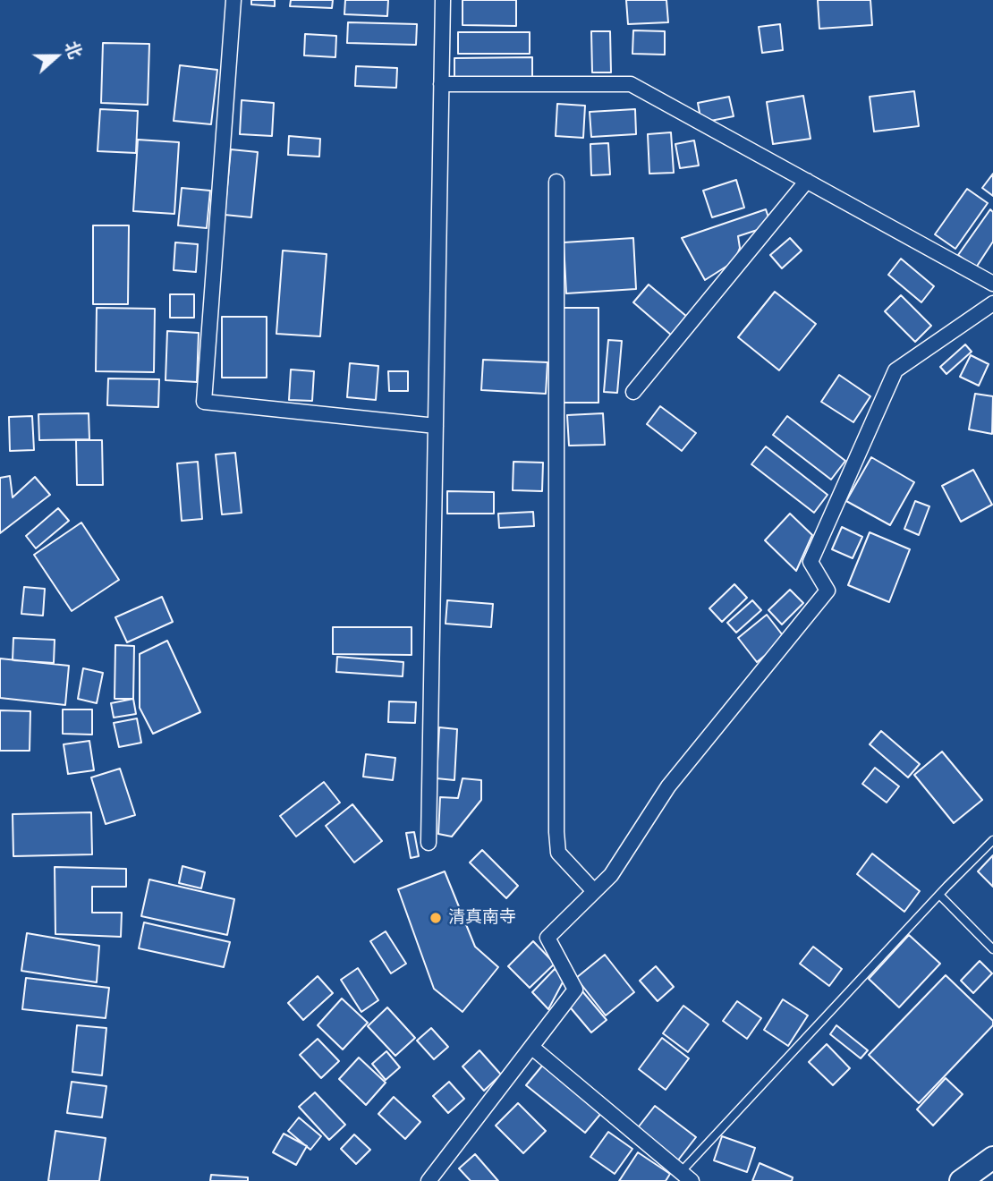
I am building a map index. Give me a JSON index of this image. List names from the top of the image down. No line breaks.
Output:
{"places":["清真南寺"],"north":"right"}
